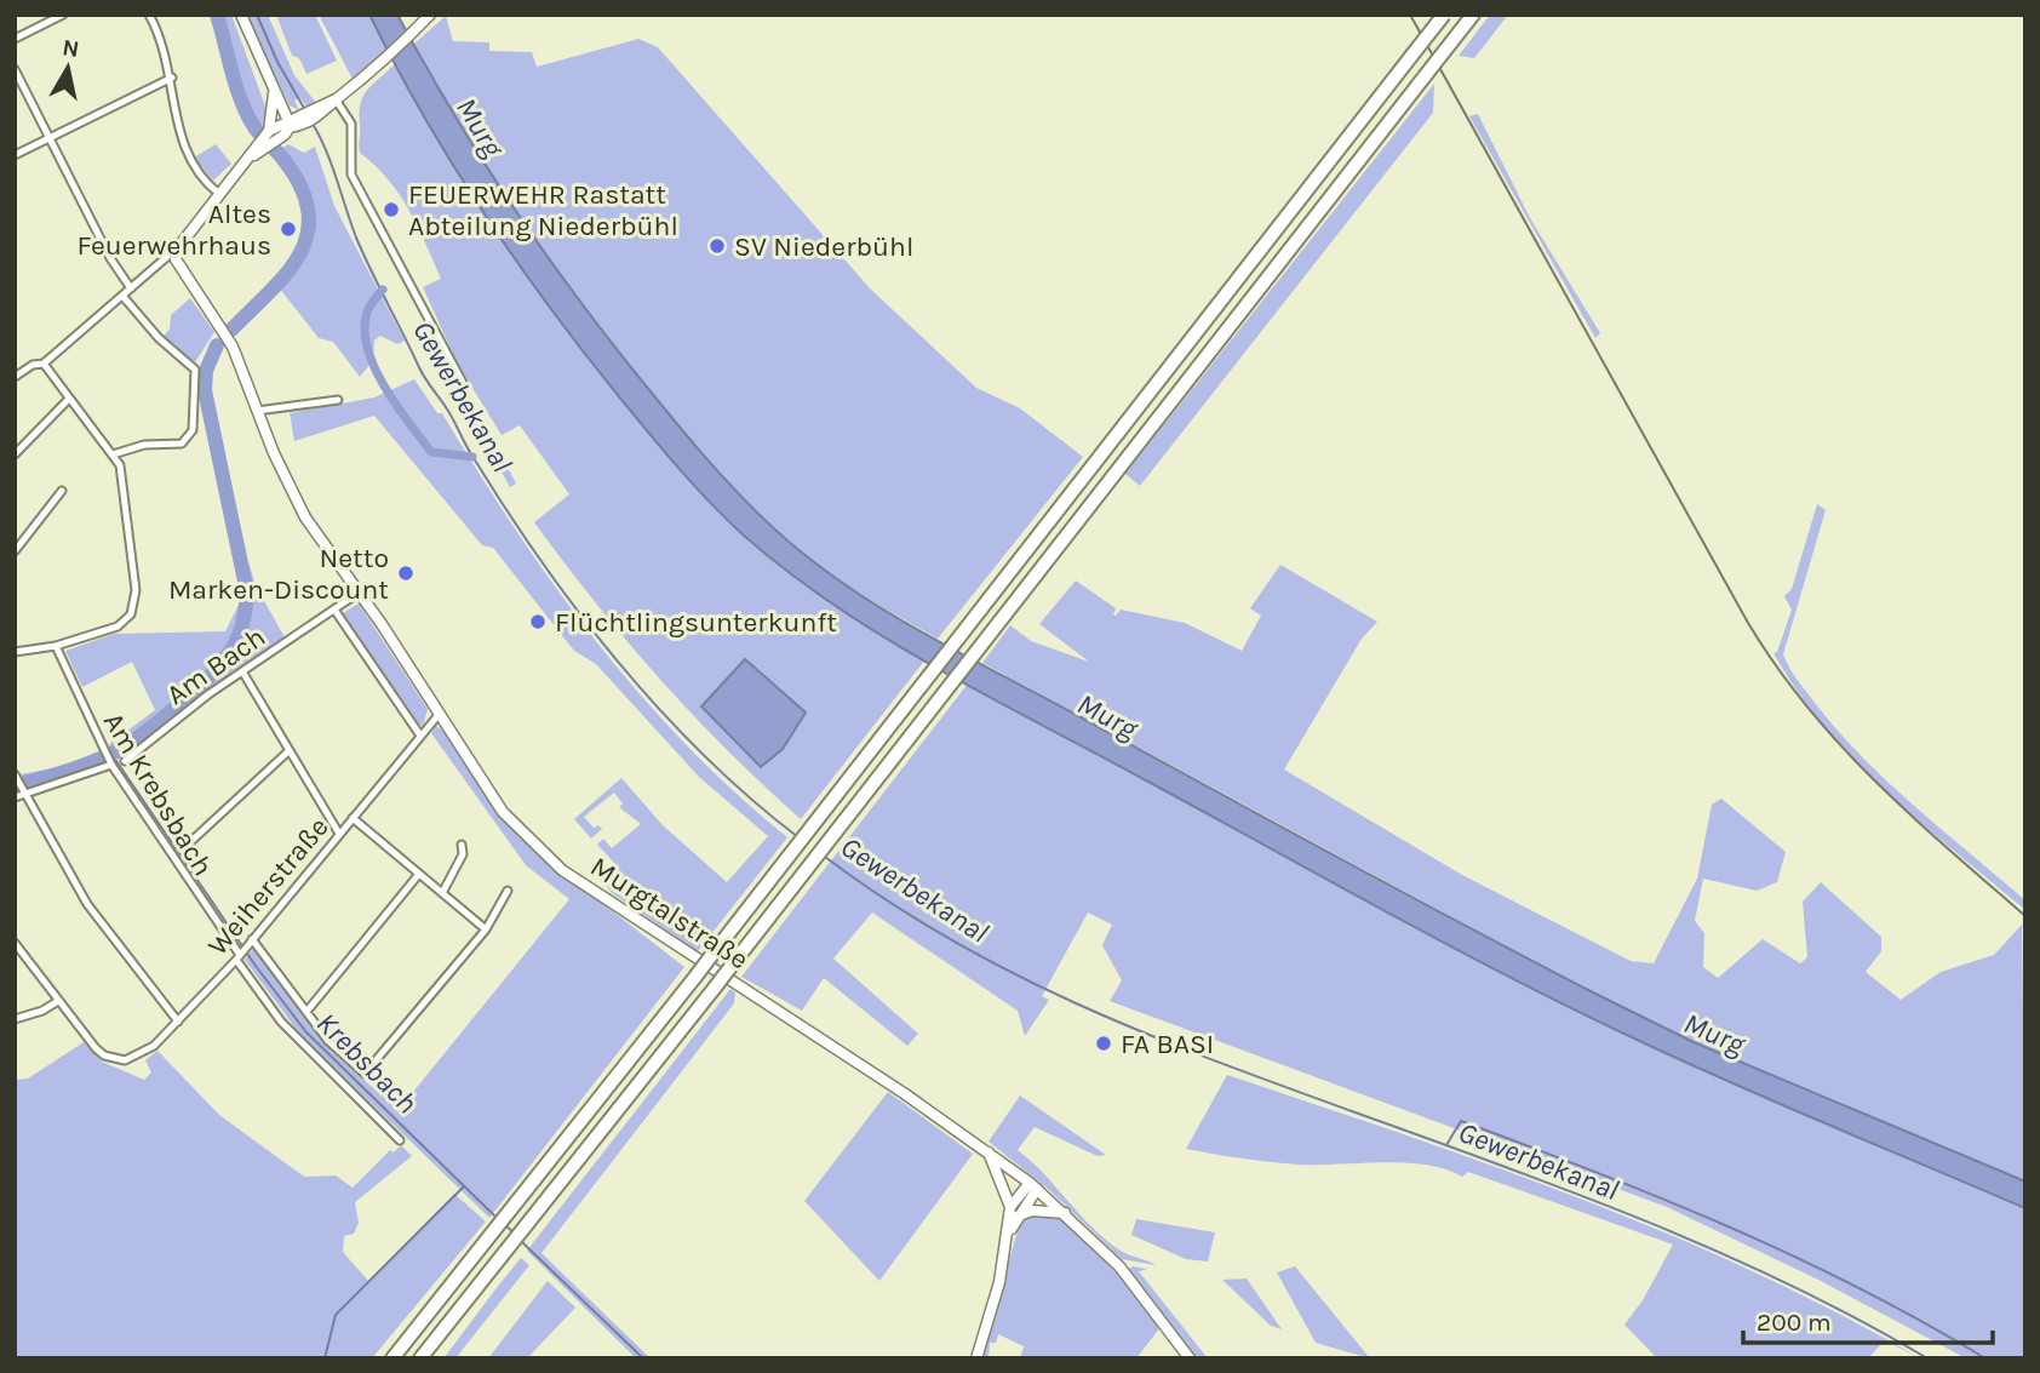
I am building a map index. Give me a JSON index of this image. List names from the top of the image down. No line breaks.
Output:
{"streets":{"main road":["Murgtalstraße"],"street":["Am Bach","Am Krebsbach","Weiherstraße"]},"crossings":[["Am Krebsbach","Weiherstraße"],["Weiherstraße","Murgtalstraße"]],"water":["Murg","Gewerbekanal","Krebsbach"],"places":["FEUERWEHR Rastatt Abteilung Niederbühl","Altes Feuerwehrhaus","SV Niederbühl","Netto Marken-Discount","Flüchtlingsunterkunft","FA BASI"],"scale_bar":"200 m","north":"top"}
